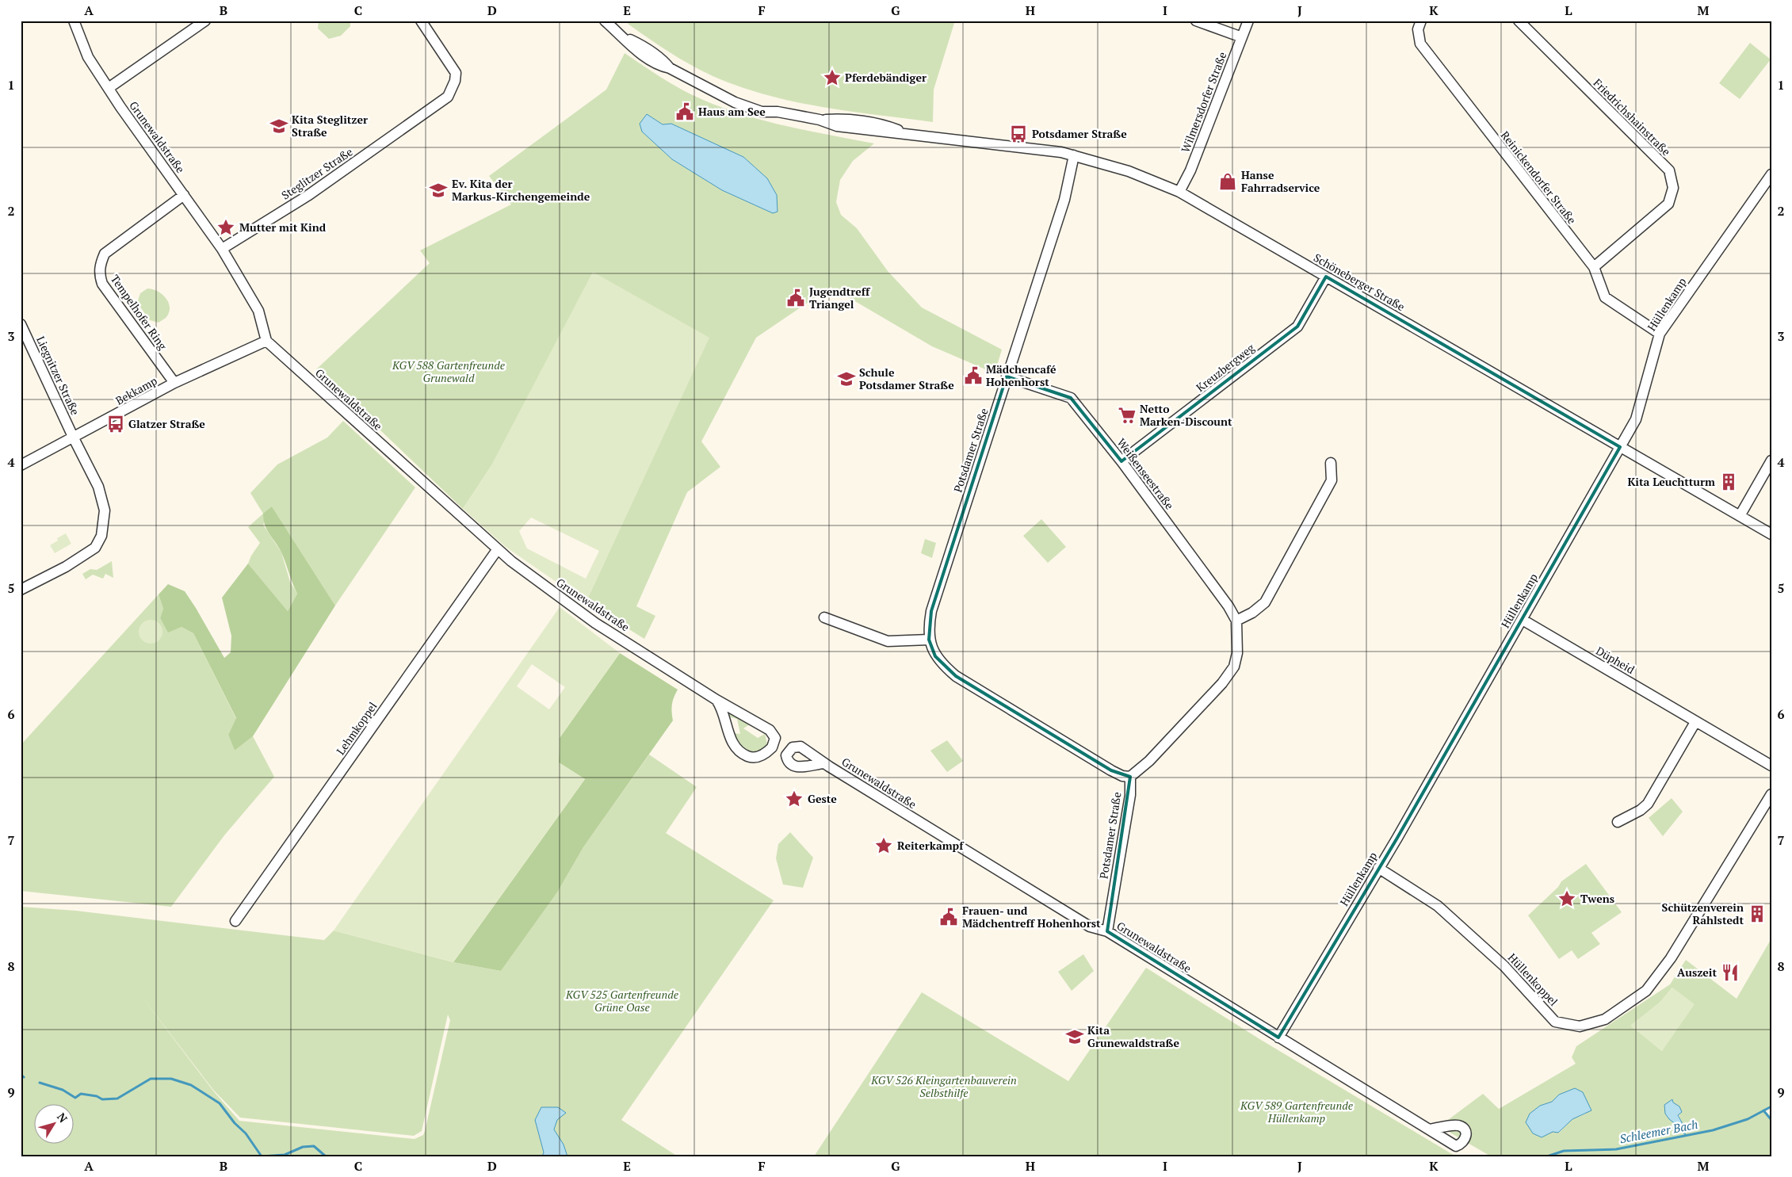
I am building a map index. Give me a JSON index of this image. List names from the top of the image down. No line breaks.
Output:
{"streets":{"street":["Wilmersdorfer Straße","Friedrichshainstraße","Grunewaldstraße","Steglitzer Straße","Reinickendorfer Straße","Schöneberger Straße","Hüllenkamp","Tempelhofer Ring","Kreuzbergweg","Liegnitzer Straße","Bekkamp","Potsdamer Straße","Weißenseestraße","Düpheid","Lehmkoppel","Hüllenkoppel"]},"crossings":[["Wilmersdorfer Straße","Schöneberger Straße"],["Friedrichshainstraße","Reinickendorfer Straße"],["Grunewaldstraße","Steglitzer Straße"],["Grunewaldstraße","Hüllenkamp"],["Grunewaldstraße","Tempelhofer Ring"],["Grunewaldstraße","Bekkamp"],["Grunewaldstraße","Potsdamer Straße"],["Grunewaldstraße","Lehmkoppel"],["Reinickendorfer Straße","Hüllenkamp"],["Schöneberger Straße","Hüllenkamp"],["Schöneberger Straße","Kreuzbergweg"],["Schöneberger Straße","Potsdamer Straße"],["Hüllenkamp","Düpheid"],["Hüllenkamp","Hüllenkoppel"],["Tempelhofer Ring","Bekkamp"],["Kreuzbergweg","Weißenseestraße"],["Liegnitzer Straße","Bekkamp"],["Potsdamer Straße","Weißenseestraße"]],"water":["Schleemer Bach"],"parks":["KGV 588 Gartenfreunde Grunewald","KGV 525 Gartenfreunde Grüne Oase","KGV 526 Kleingartenbauverein Selbsthilfe","KGV 589 Gartenfreunde Hüllenkamp"],"places":{"place":["Pferdebändiger","Mutter mit Kind","Geste","Reiterkampf","Twens"],"public building":["Haus am See","Jugendtreff Triangel","Mädchencafé Hohenhorst","Frauen- und Mädchentreff Hohenhorst"],"school or university":["Kita Steglitzer Straße","Ev. Kita der Markus-Kirchengemeinde","Schule Potsdamer Straße","Kita Grunewaldstraße"],"bus stop":["Potsdamer Straße","Glatzer Straße"],"shop":["Hanse Fahrradservice"],"supermarket":["Netto Marken-Discount"],"building":["Kita Leuchtturm","Schützenverein Rahlstedt"],"restaurant":["Auszeit"]},"north":"top right","grid":{"columns":["A","B","C","D","E","F","G","H","I","J","K","L","M"],"rows":["1","2","3","4","5","6","7","8","9"]}}
